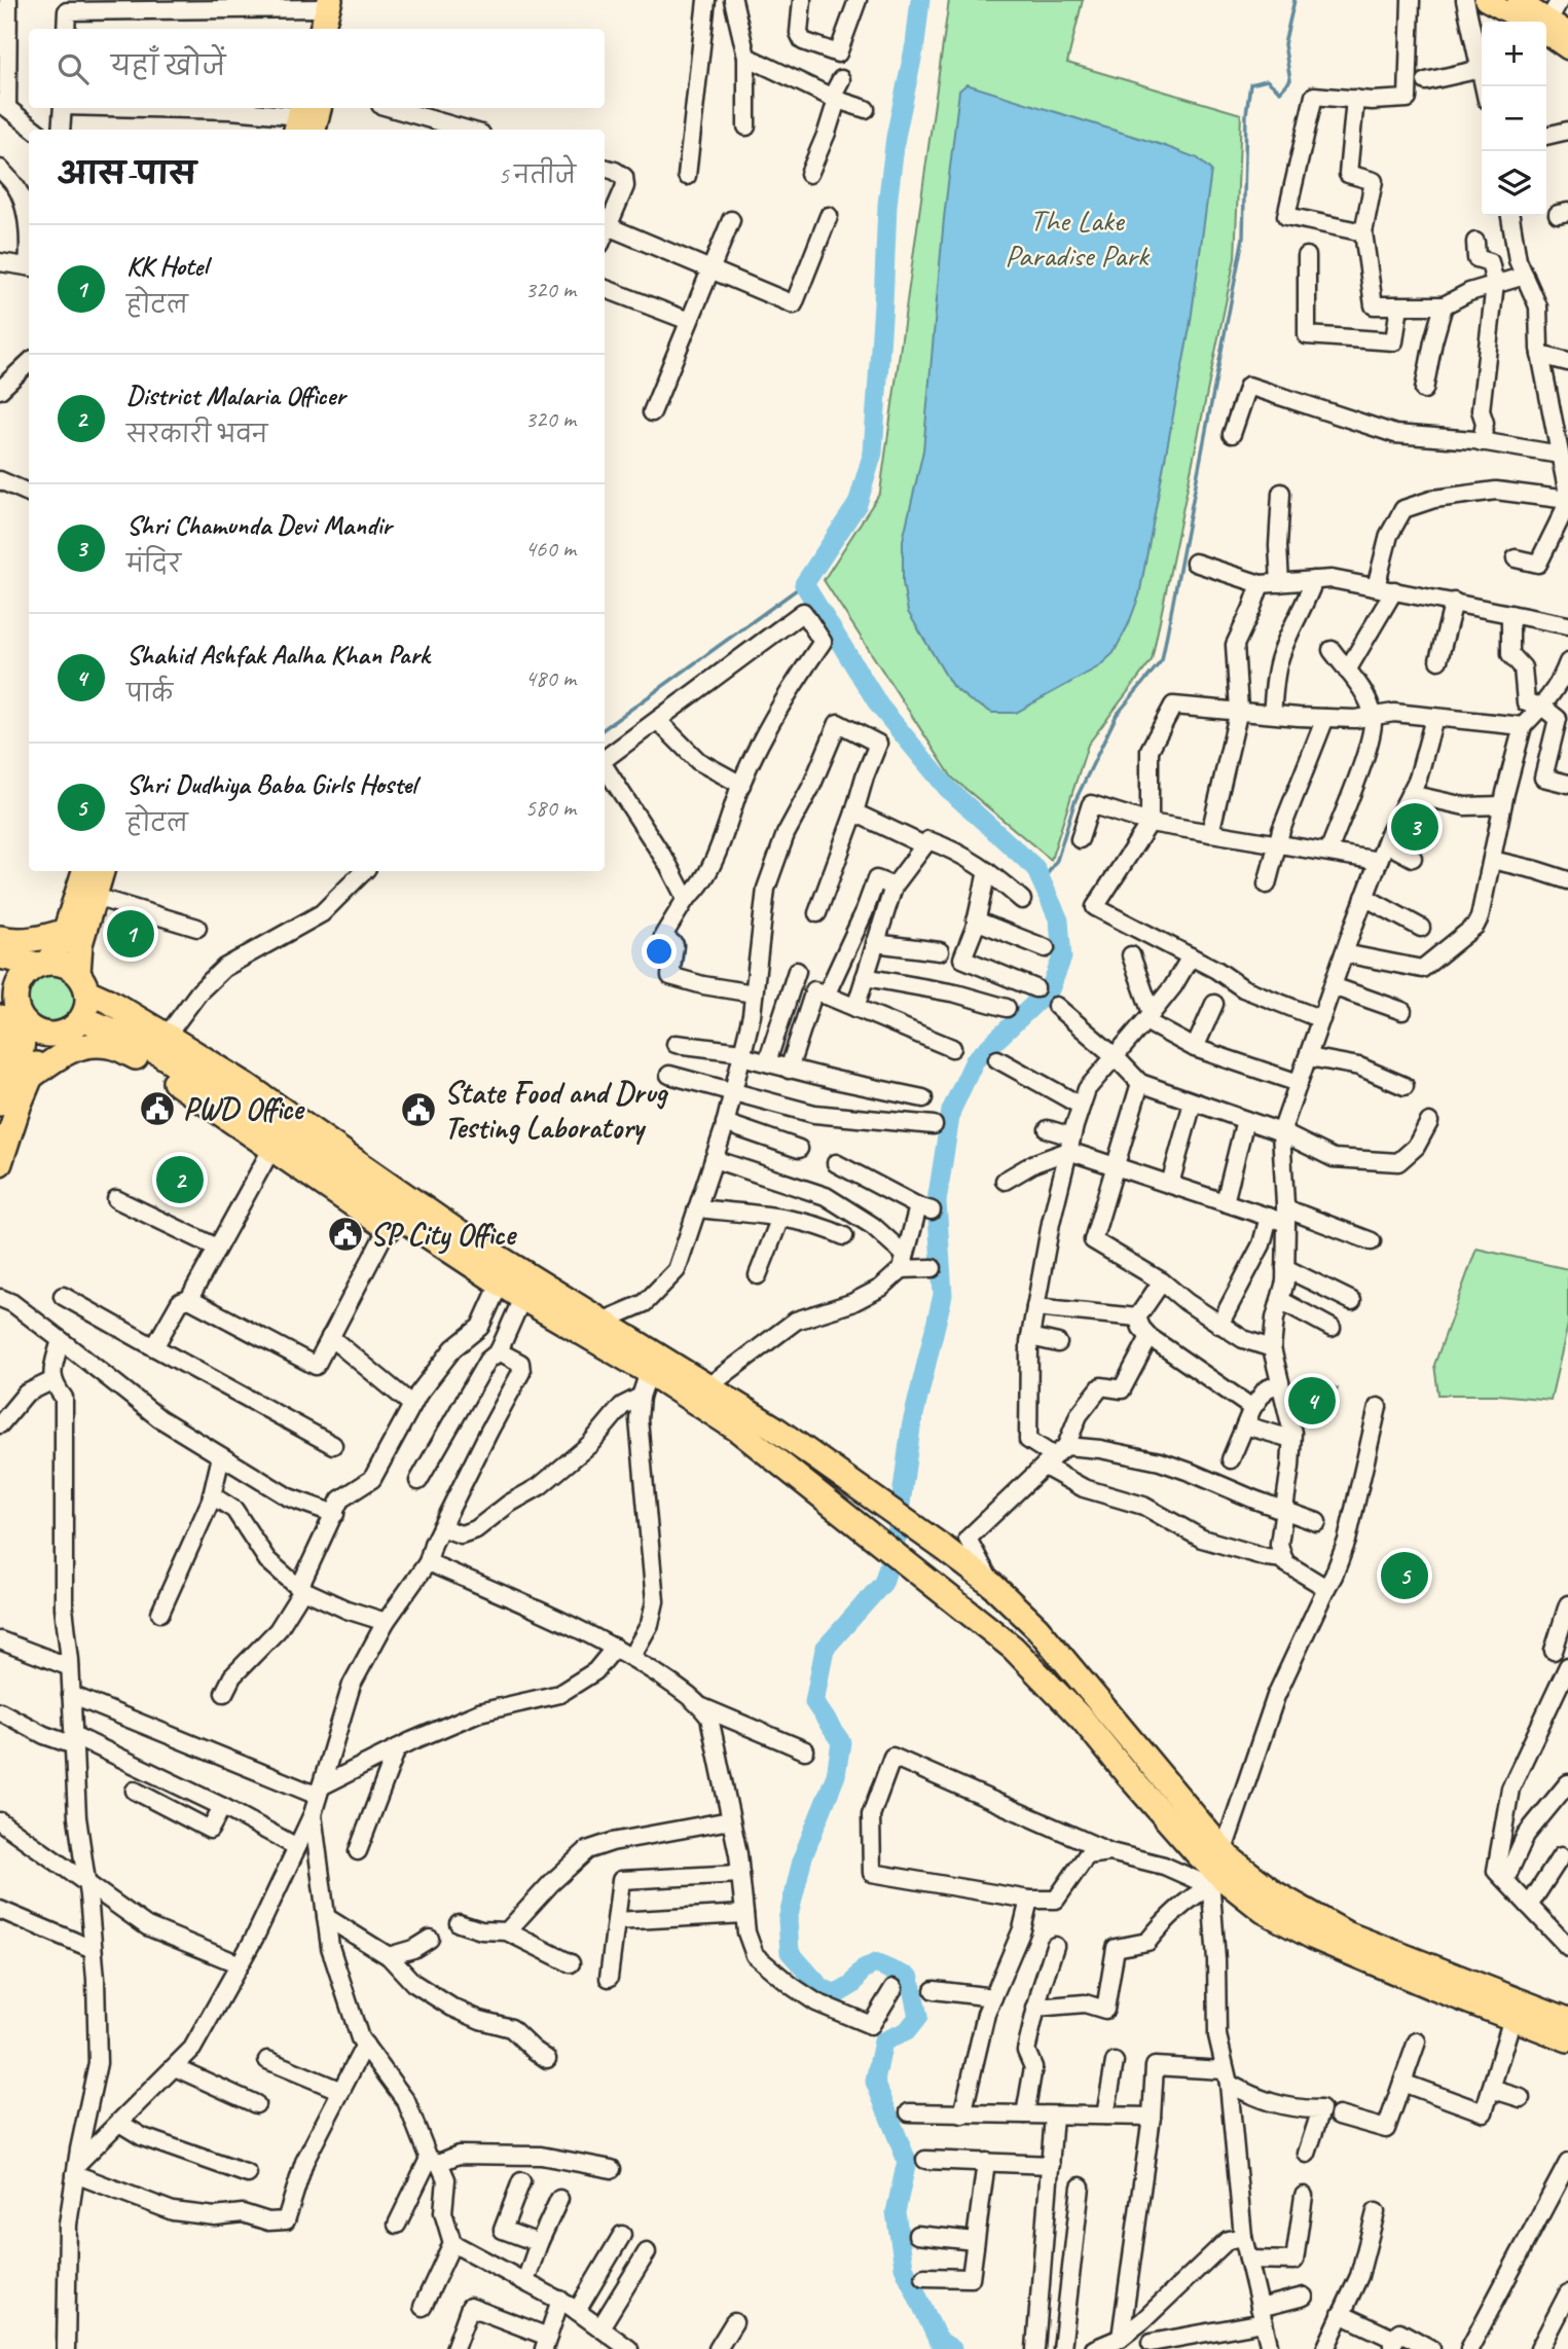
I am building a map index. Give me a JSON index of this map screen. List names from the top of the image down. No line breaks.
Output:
{"parks":["The Lake Paradise Park"],"places":{"public building":["PWD Office","State Food and Drug Testing Laboratory","SP City Office"]},"page":{"map_buttons":["+","−"],"search":"यहाँ खोजें","heading":["आस-पास","5 नतीजे"],"list":[{"mark":"1","name":"KK Hotel","note":"होटल","value":"320 m"},{"mark":"2","name":"District Malaria Officer","note":"सरकारी भवन","value":"320 m"},{"mark":"3","name":"Shri Chamunda Devi Mandir","note":"मंदिर","value":"460 m"},{"mark":"4","name":"Shahid Ashfak Aalha Khan Park","note":"पार्क","value":"480 m"},{"mark":"5","name":"Shri Dudhiya Baba Girls Hostel","note":"होटल","value":"580 m"}],"pins":["3","1","2","4","5"]}}
